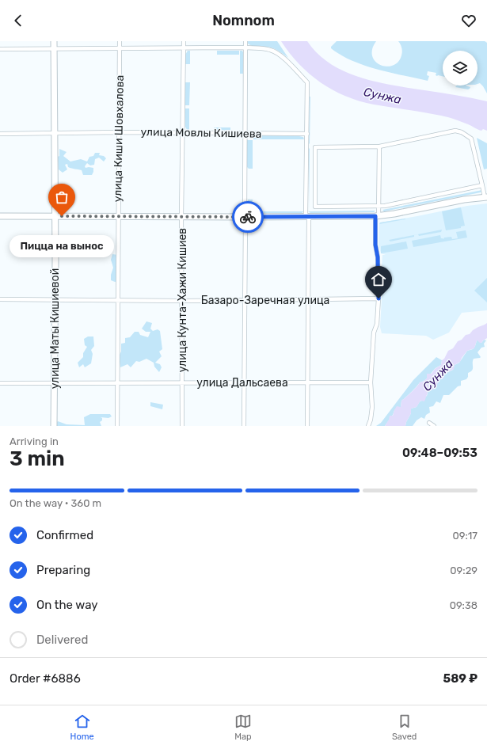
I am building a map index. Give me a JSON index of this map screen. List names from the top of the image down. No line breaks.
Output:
{"streets":{"main road":["улица Маты Кишиевой"],"street":["улица Мовлы Кишиева","улица Киши Шовхалова","улица Кунта-Хажи Кишиев","Базаро-Заречная улица","улица Дальсаева"]},"crossings":[["улица Мовлы Кишиева","улица Киши Шовхалова"],["улица Мовлы Кишиева","улица Кунта-Хажи Кишиев"],["улица Мовлы Кишиева","улица Маты Кишиевой"],["улица Киши Шовхалова","Базаро-Заречная улица"],["улица Киши Шовхалова","улица Дальсаева"],["улица Кунта-Хажи Кишиев","Базаро-Заречная улица"],["улица Кунта-Хажи Кишиев","улица Дальсаева"],["Базаро-Заречная улица","улица Маты Кишиевой"],["улица Маты Кишиевой","улица Дальсаева"]],"water":["Сунжа"],"places":["Пицца на вынос"],"page":{"header":"Nomnom","bubble":"Пицца на вынос","heading":["3 min","Arriving in","09:48–09:53"],"panel":["Order #6886","589 ₽"],"bar":"On the way · 360 m","list":[["Confirmed","09:17"],["Preparing","09:29"],["On the way","09:38"],"Delivered"],"tabs":["Home","Map","Saved"]}}
